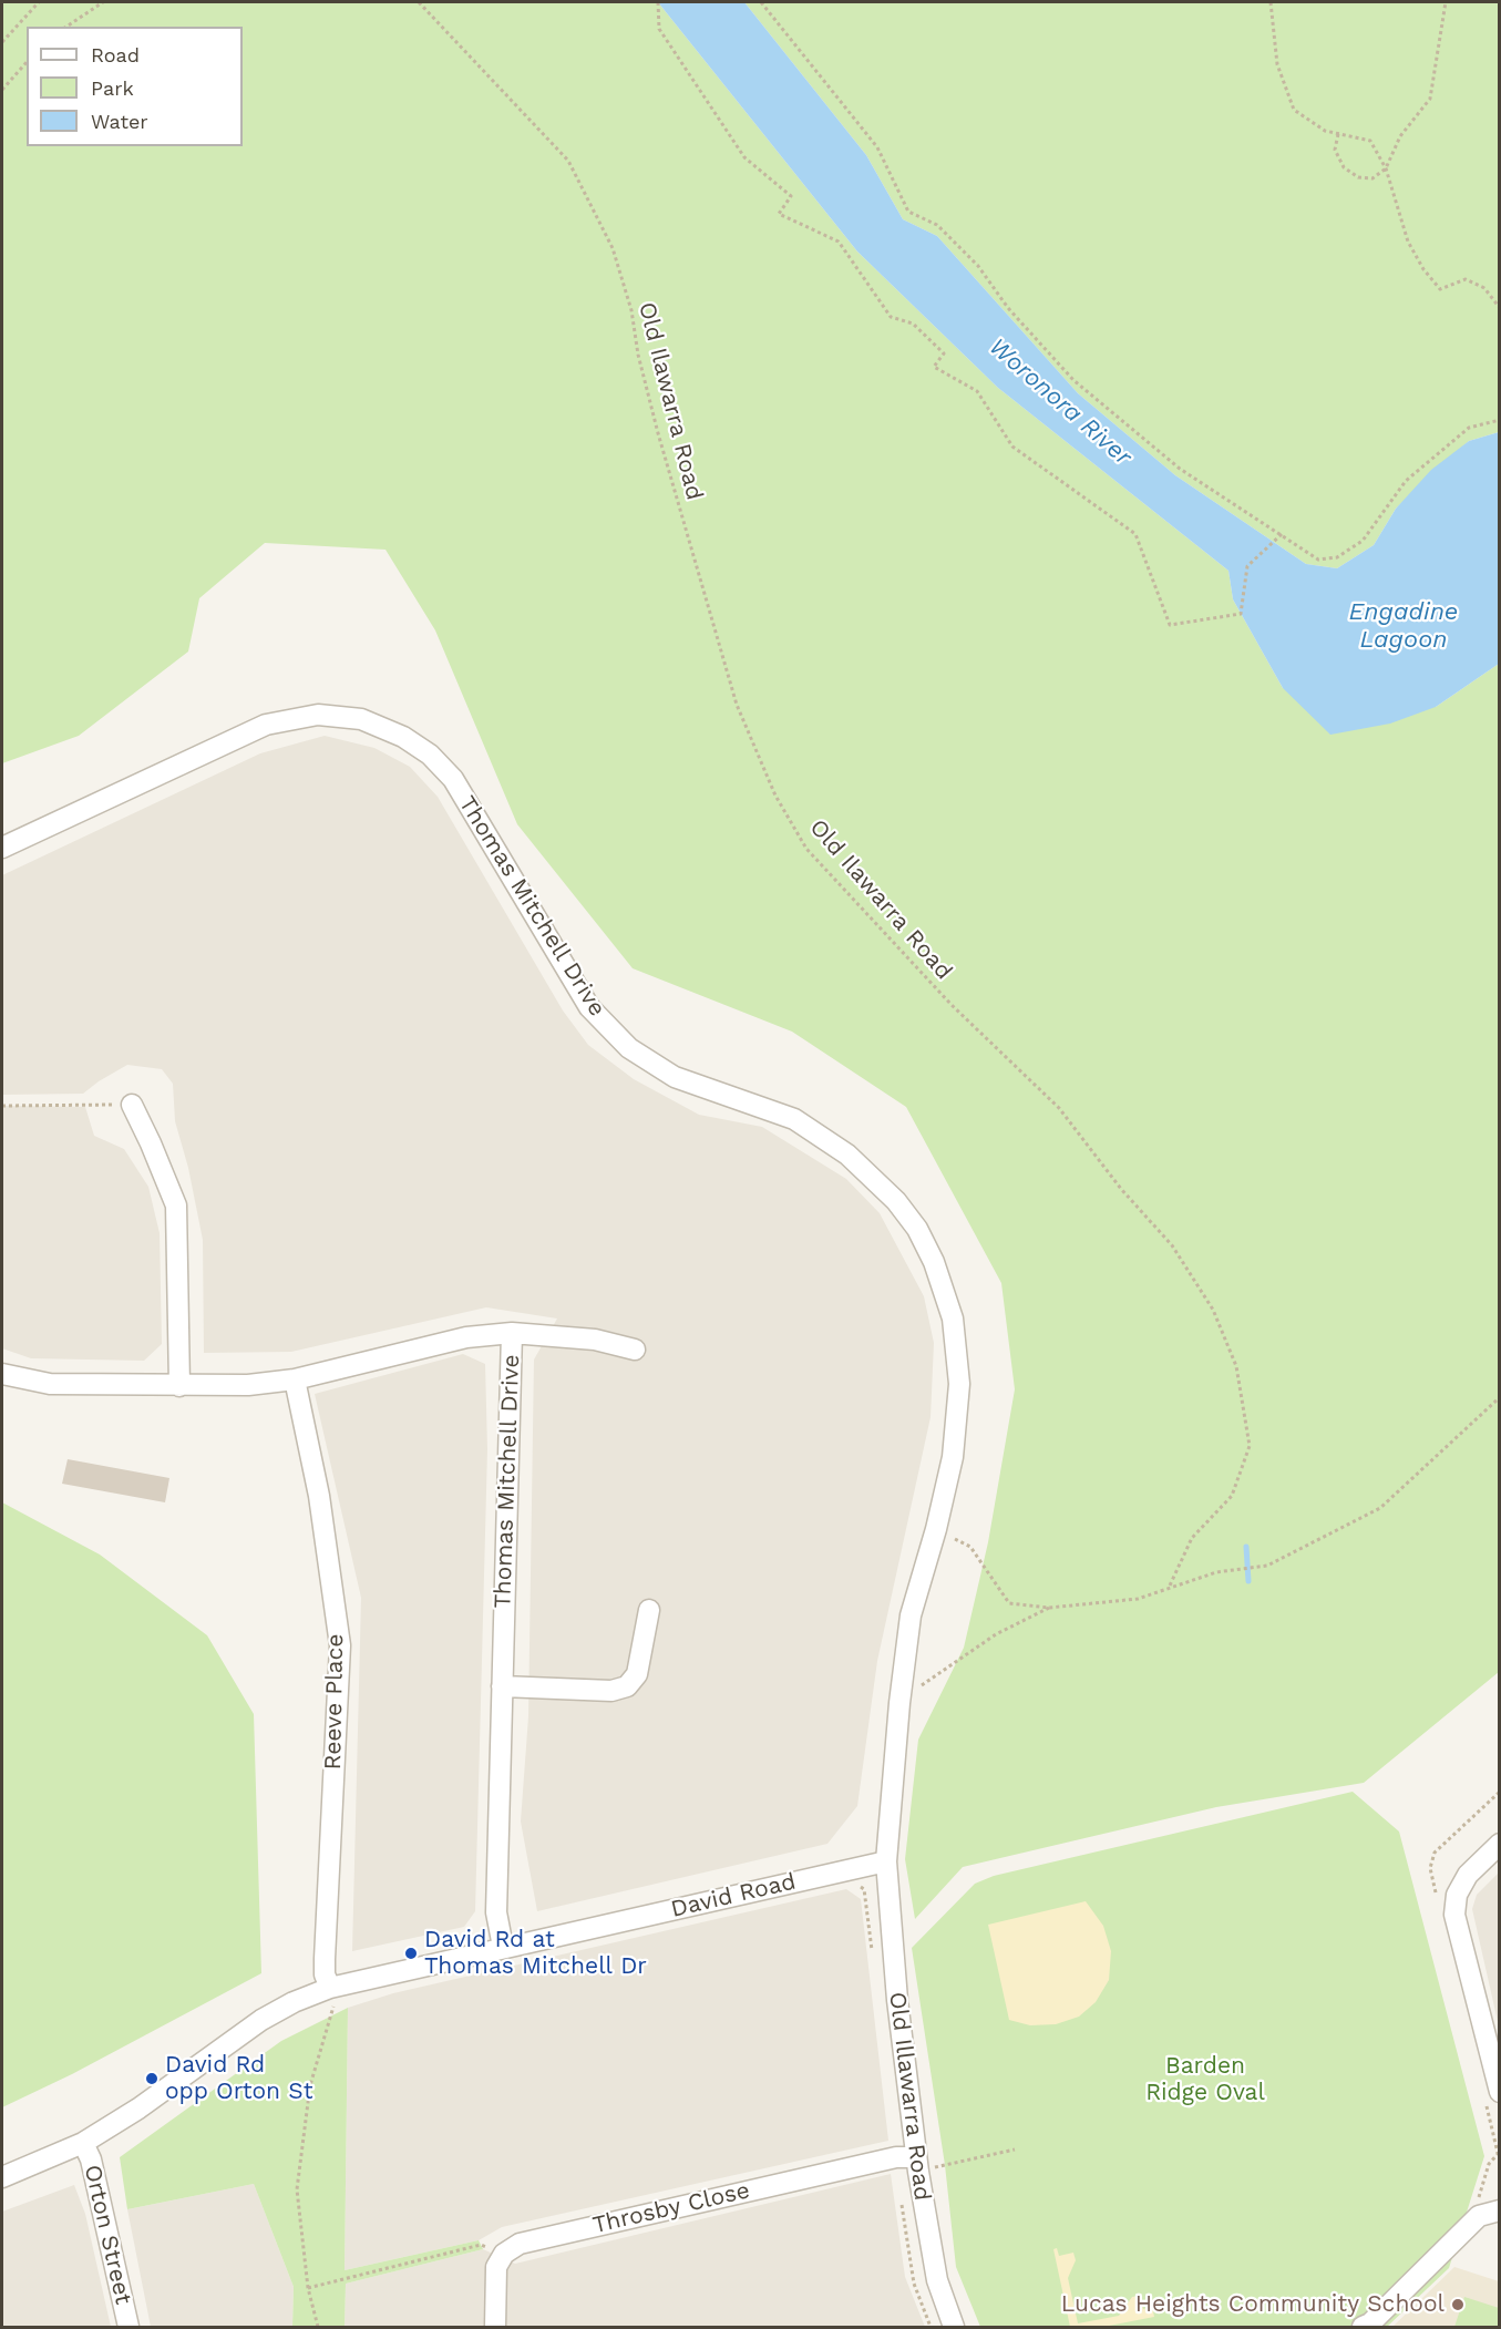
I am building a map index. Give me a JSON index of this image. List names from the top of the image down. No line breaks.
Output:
{"streets":{"street":["Thomas Mitchell Drive","Reeve Place","David Road","Old Illawarra Road","Throsby Close","Orton Street"],"path":["Old Ilawarra Road"]},"crossings":[["Thomas Mitchell Drive","Reeve Place"],["Thomas Mitchell Drive","David Road"],["Thomas Mitchell Drive","Old Illawarra Road"],["Reeve Place","David Road"],["David Road","Old Illawarra Road"],["David Road","Orton Street"],["Old Illawarra Road","Throsby Close"]],"water":["Woronora River","Engadine Lagoon"],"parks":["Barden Ridge Oval"],"places":["David Rd at Thomas Mitchell Dr","David Rd opp Orton St","Lucas Heights Community School"],"legend":["Road","Park","Water"]}
